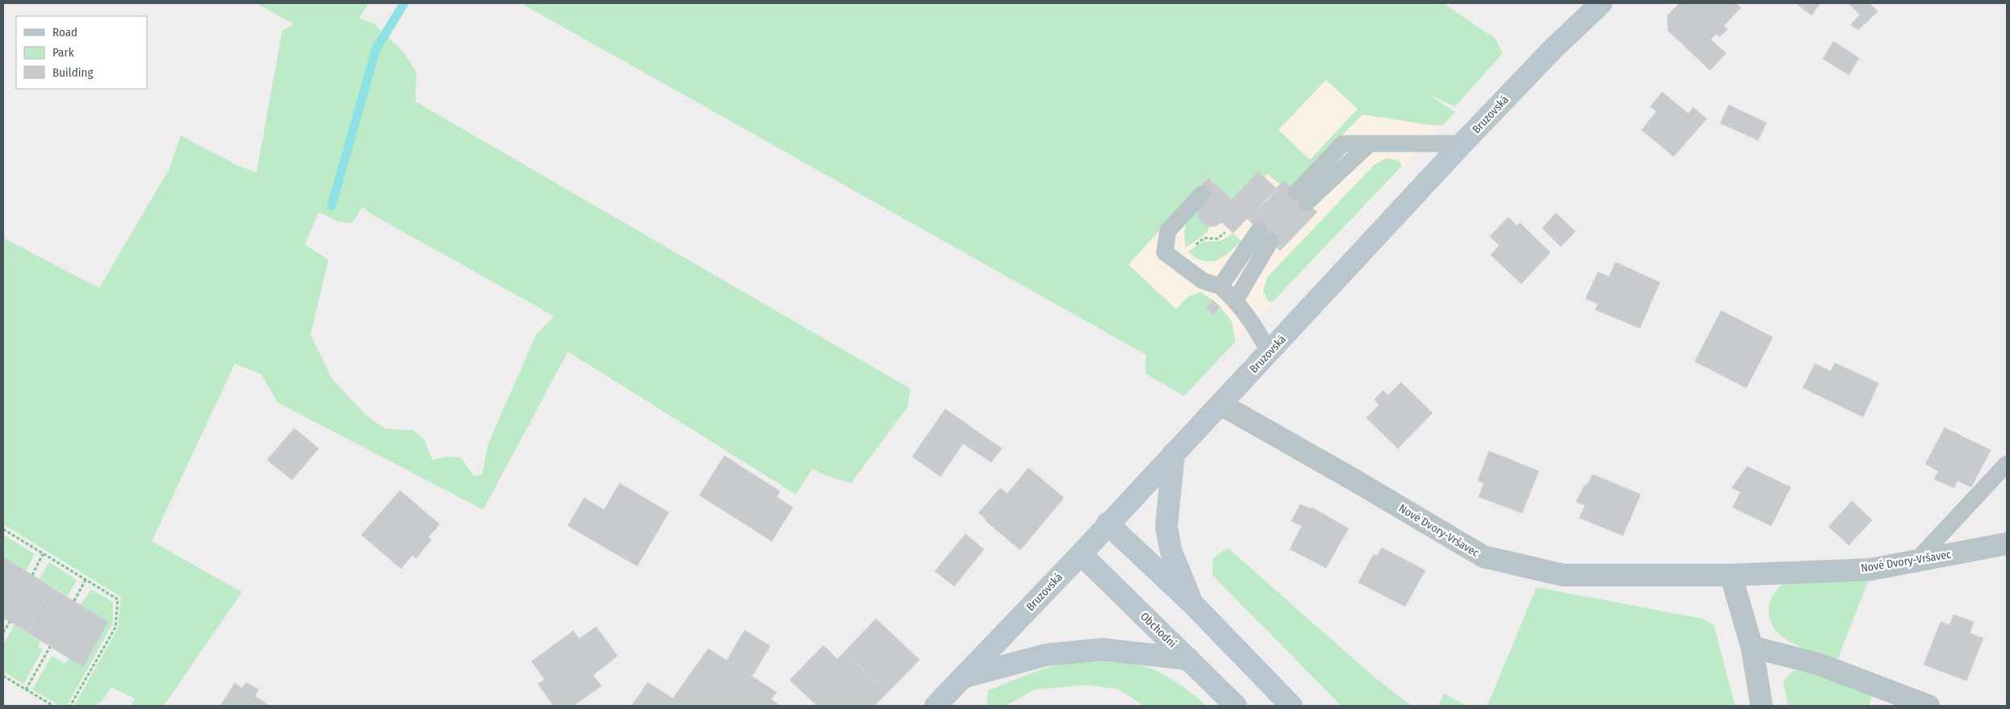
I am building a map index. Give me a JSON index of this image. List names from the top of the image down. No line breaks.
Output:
{"streets":{"main road":["Bruzovská","Obchodní"],"street":["Nové Dvory-Vršavec"]},"crossings":[["Bruzovská","Nové Dvory-Vršavec"],["Bruzovská","Obchodní"]],"legend":["Road","Park","Building"]}
